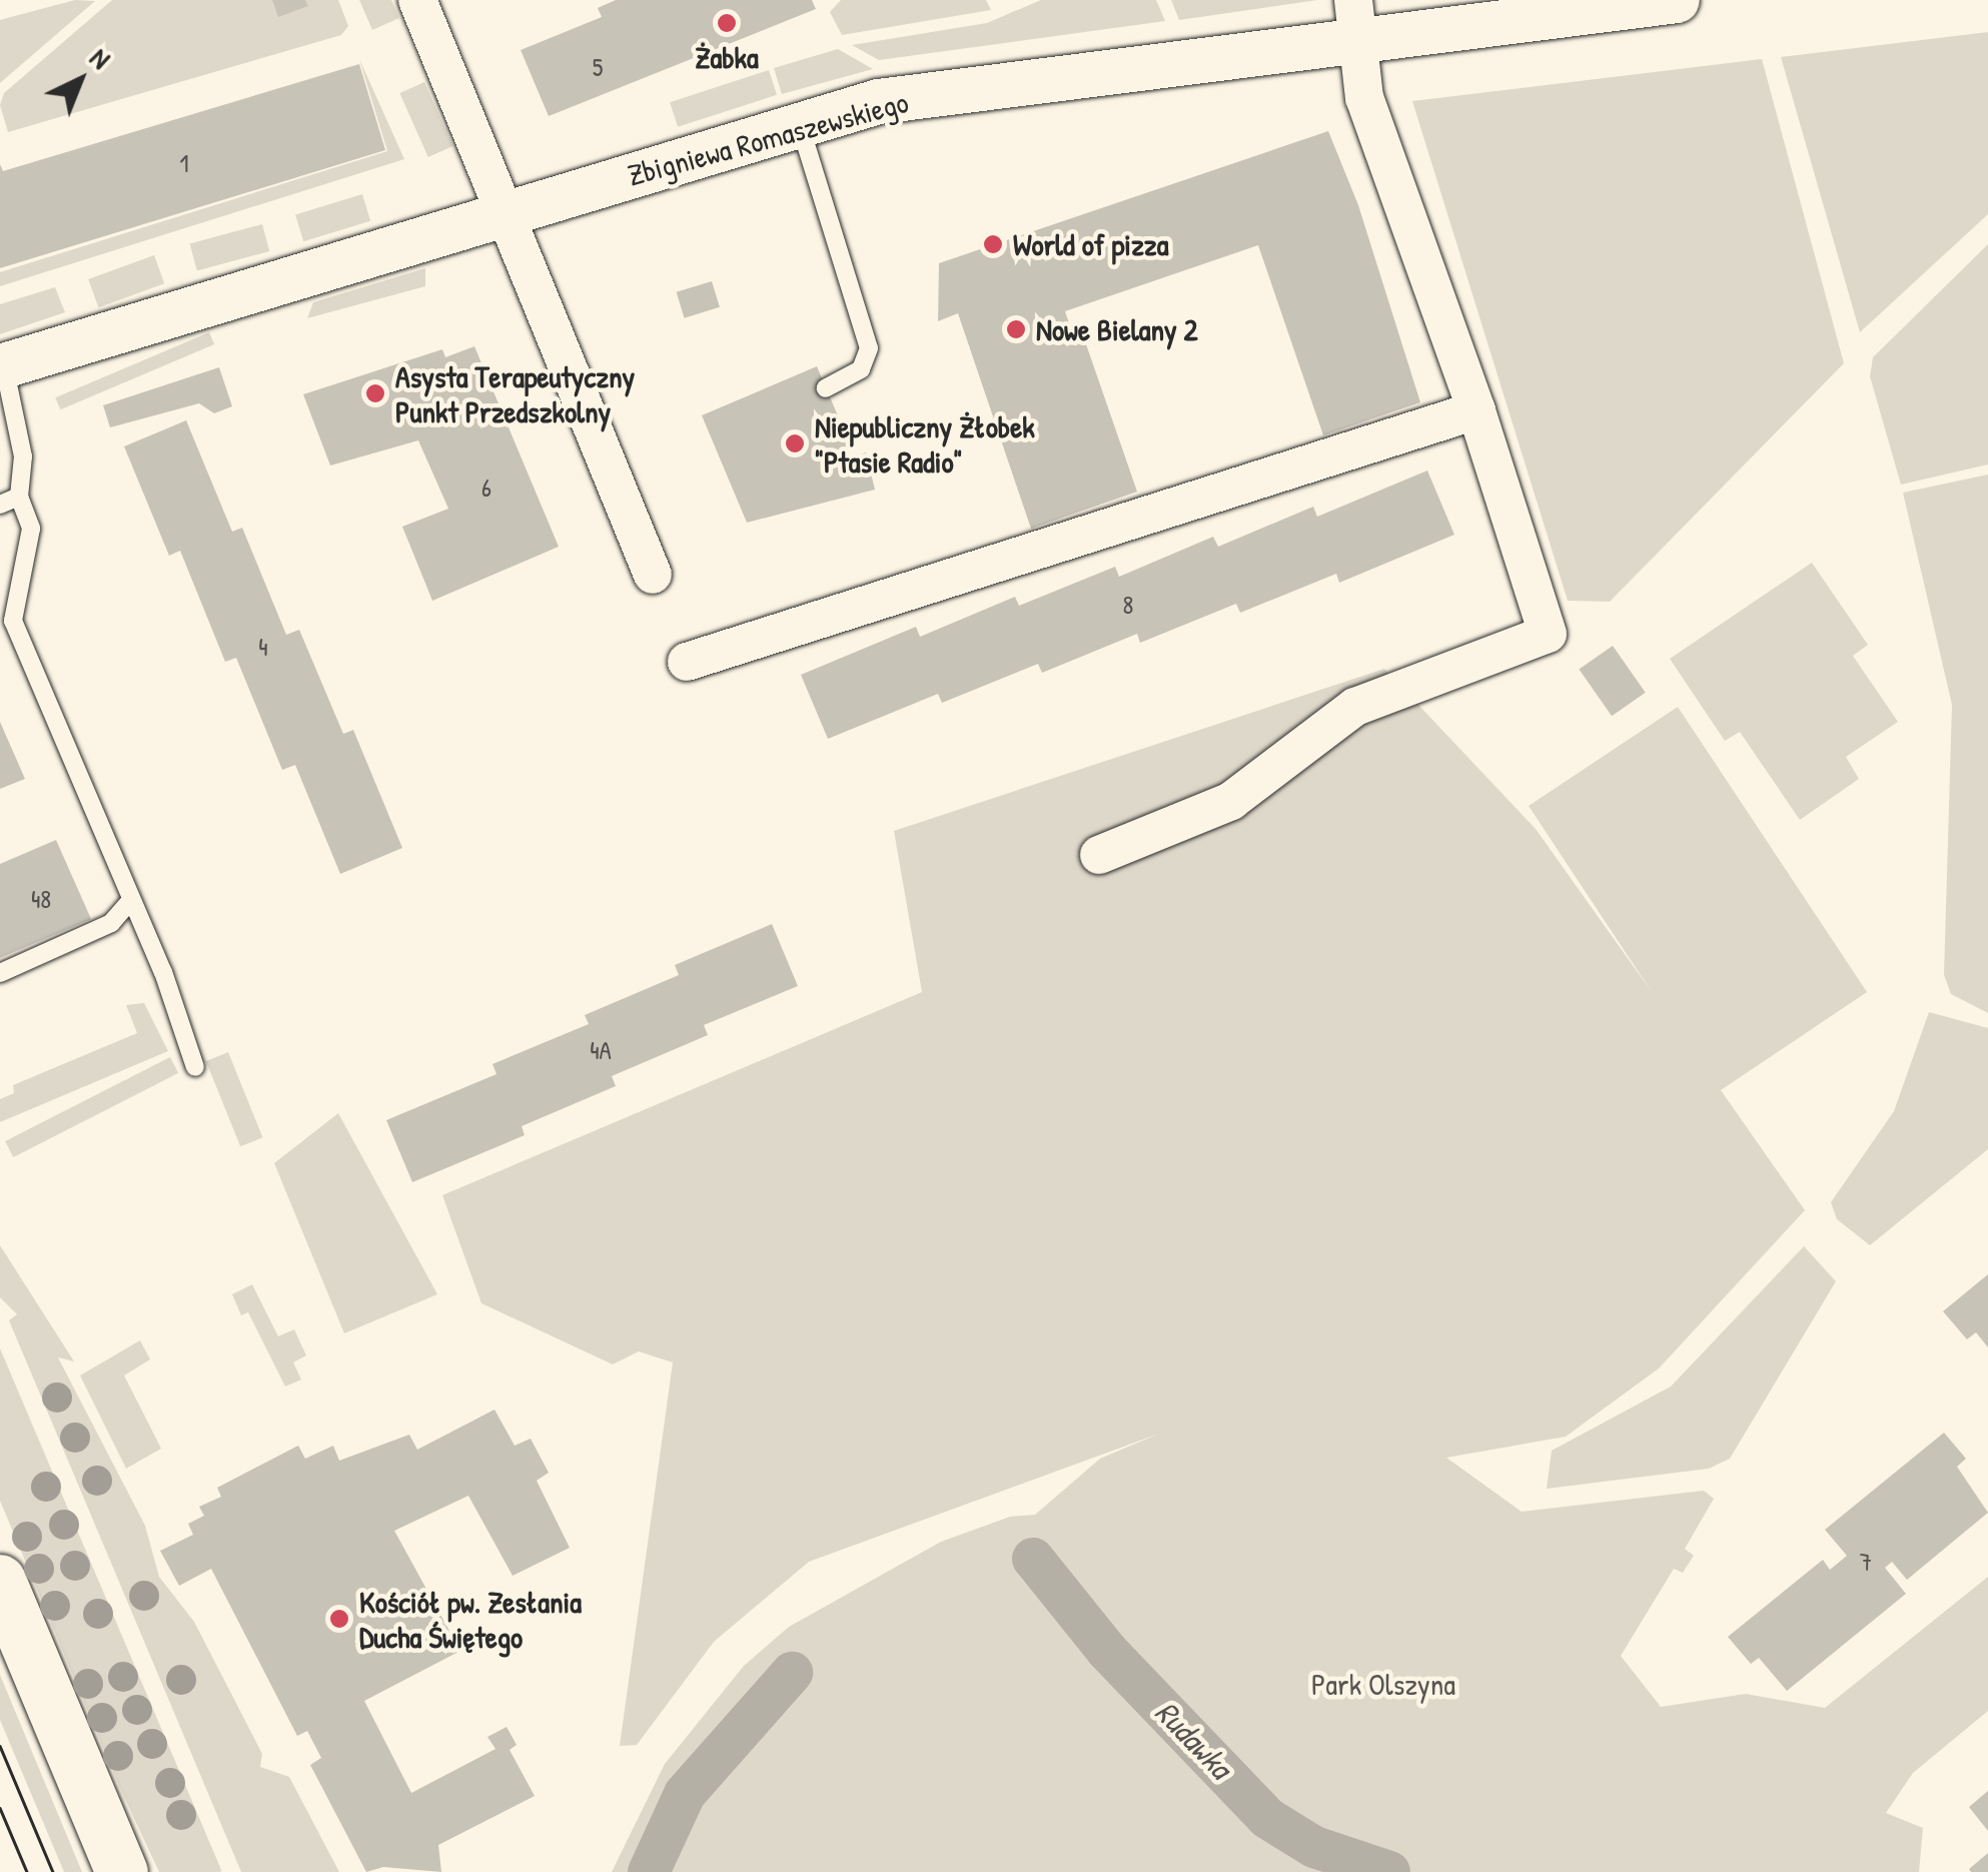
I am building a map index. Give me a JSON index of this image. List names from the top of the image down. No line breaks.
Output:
{"streets":{"street":["Zbigniewa Romaszewskiego"]},"water":["Rudawka"],"parks":["Park Olszyna"],"places":["Żabka","World of pizza","Nowe Bielany 2","Asysta Terapeutyczny Punkt Przedszkolny","Niepubliczny Żłobek \"Ptasie Radio\"","Kościół pw. Zesłania Ducha Świętego"],"house_numbers":["5","1","6","8","4","48","4A","7"],"north":"top right"}
